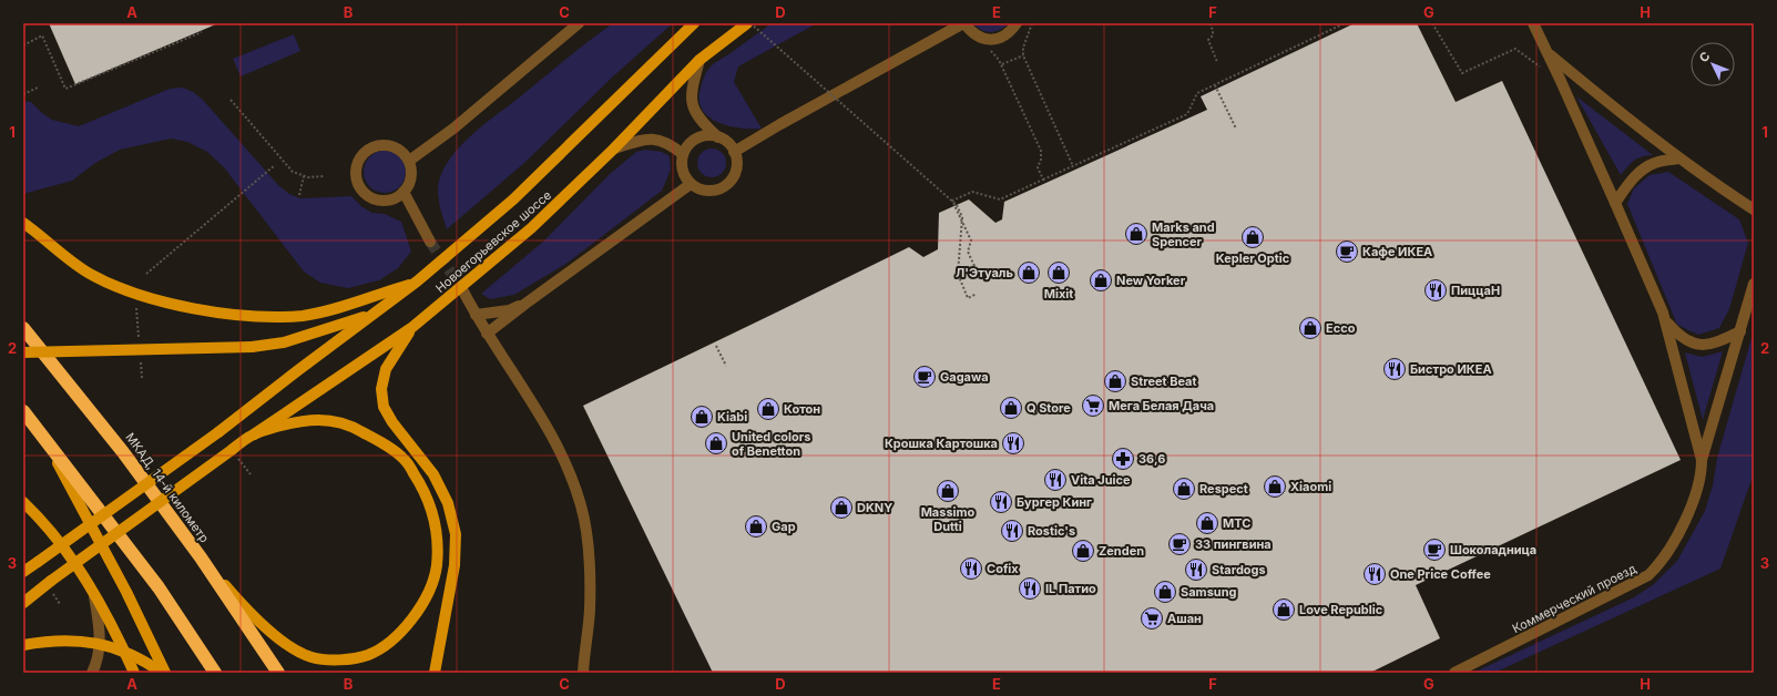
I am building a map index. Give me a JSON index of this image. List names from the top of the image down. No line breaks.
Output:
{"streets":{"highway":["МКАД, 14-й километр"],"main road":["Новоегорьевское шоссе"],"street":["Коммерческий проезд"]},"places":{"shop":["Marks and Spencer","Kepler Optic","Л'Этуаль","Mixit","New Yorker","Ecco","Street Beat","Q Store","Котон","Kiabi","United colors of Benetton","Xiaomi","Respect","Massimo Dutti","DKNY","МТС","Gap","Zenden","Samsung","Love Republic"],"cafe":["Кафе ИКЕА","Gagawa","33 пингвина","Шоколадница"],"restaurant":["ПиццаН","Бистро ИКЕА","Крошка Картошка","Vita Juice","Бургер Кинг","Rostic's","Cofix","Stardogs","One Price Coffee","IL Патио"],"supermarket":["Мега Белая Дача","Ашан"],"pharmacy":["36,6"]},"north":"top left","grid":{"columns":["A","B","C","D","E","F","G","H"],"rows":["1","2","3"]}}
